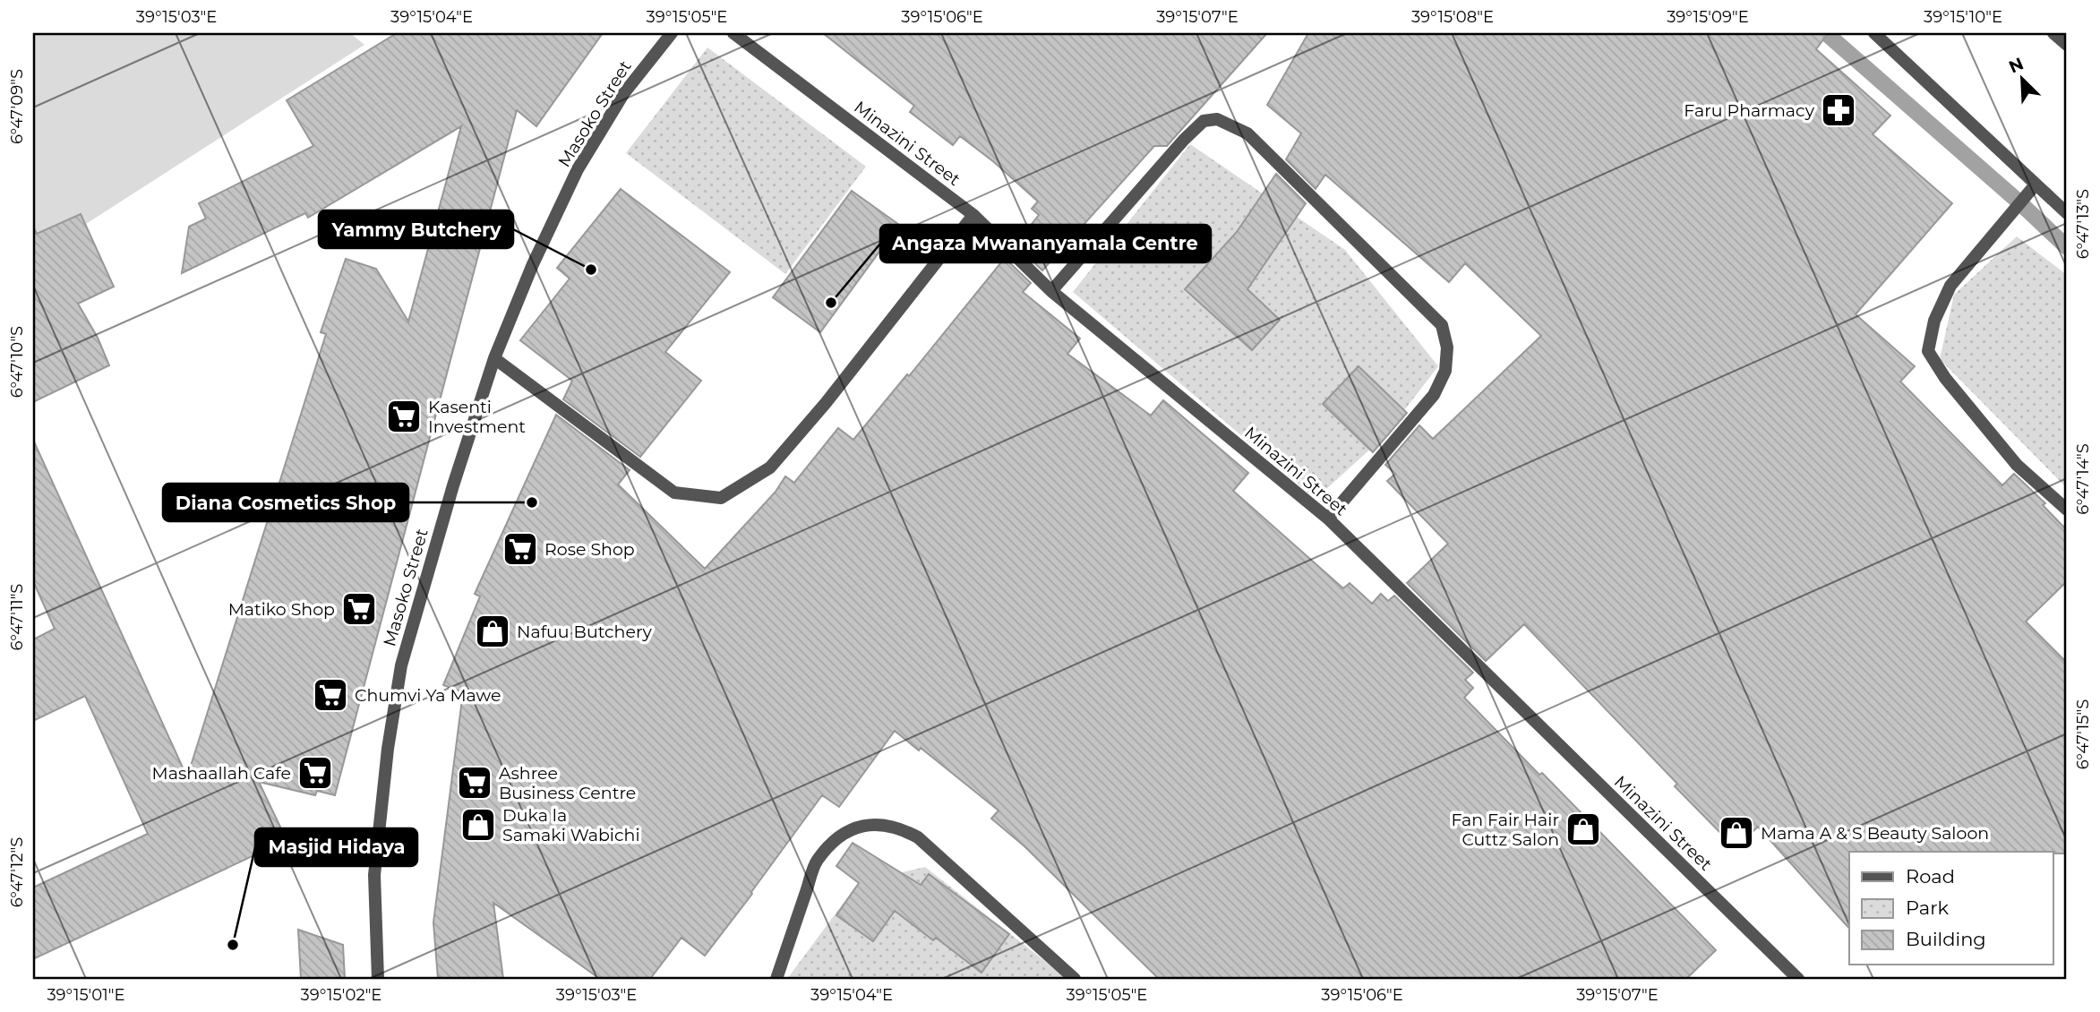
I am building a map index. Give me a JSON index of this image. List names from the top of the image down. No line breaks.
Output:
{"streets":{"street":["Masoko Street","Minazini Street"]},"places":{"pharmacy":["Faru Pharmacy"],"other":["Yammy Butchery","Angaza Mwananyamala Centre","Diana Cosmetics Shop","Masjid Hidaya"],"supermarket":["Kasenti Investment","Rose Shop","Matiko Shop","Chumvi Ya Mawe","Mashaallah Cafe","Ashree Business Centre"],"shop":["Nafuu Butchery","Duka la Samaki Wabichi","Fan Fair Hair Cuttz Salon","Mama A & S Beauty Saloon"]},"legend":["Road","Park","Building"],"north":"top left","coordinates":["39°15'03\"E","39°15'04\"E","39°15'05\"E","39°15'06\"E","39°15'07\"E","39°15'08\"E","39°15'09\"E","39°15'10\"E","6°47'09\"S","6°47'13\"S","6°47'10\"S","6°47'14\"S","6°47'11\"S","6°47'15\"S","6°47'12\"S","39°15'01\"E","39°15'02\"E"]}
